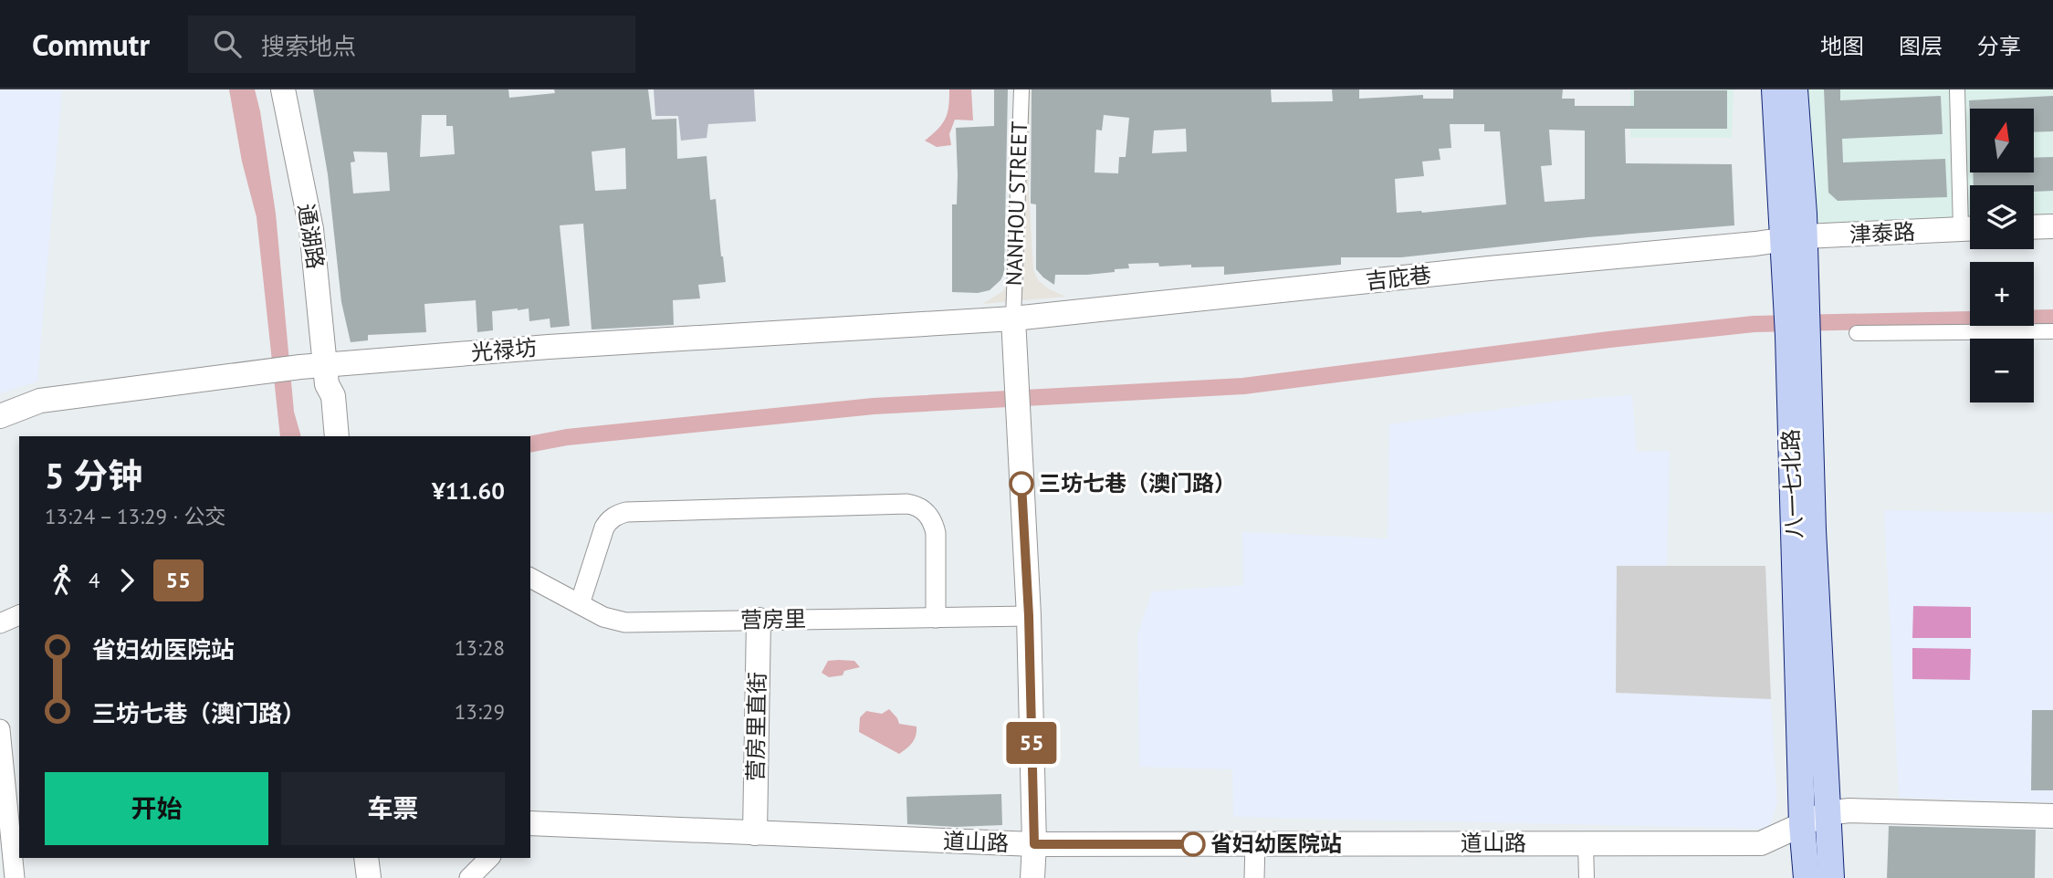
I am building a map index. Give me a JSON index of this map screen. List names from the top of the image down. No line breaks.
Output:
{"streets":{"main road":["八一七北路"],"street":["NANHOU STREET","津泰路","通湖路","吉庇巷","光禄坊","营房里","营房里直街","道山路"]},"crossings":[["NANHOU STREET","吉庇巷"],["NANHOU STREET","光禄坊"],["津泰路","吉庇巷"],["津泰路","八一七北路"],["通湖路","光禄坊"],["吉庇巷","光禄坊"],["吉庇巷","八一七北路"],["八一七北路","道山路"],["营房里","营房里直街"],["营房里直街","道山路"]],"places":["三坊七巷（澳门路）","省妇幼医院站"],"lines":["bus line 55"],"north":"top","page":{"header":"Commutr","search":"搜索地点","nav":["地图","图层","分享"],"on_map":"55","map_buttons":["+","−"],"heading":["5 分钟","13:24 – 13:29 · 公交","¥11.60"],"legs":["4","55"],"list":[{"name":"省妇幼医院站","value":"13:28"},{"name":"三坊七巷（澳门路）","value":"13:29"}],"buttons":["开始","车票"]}}
